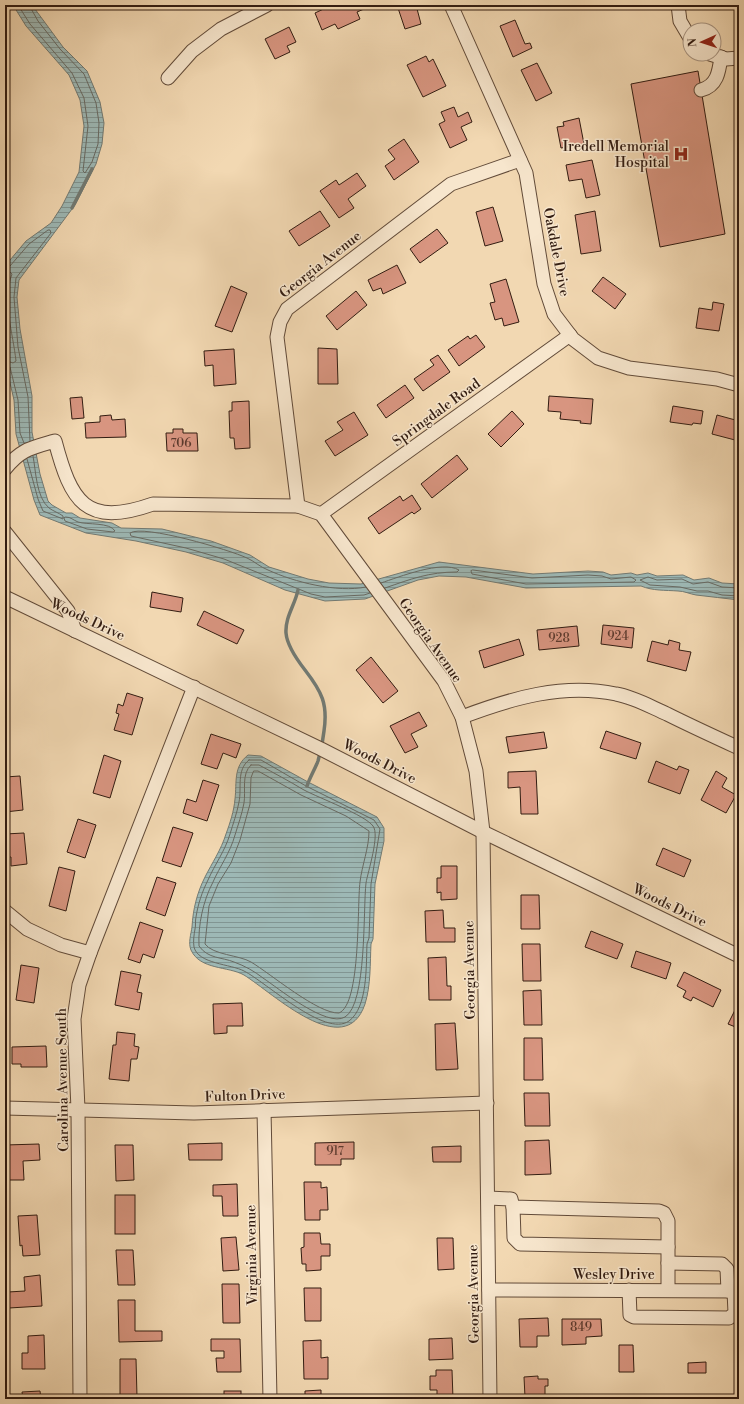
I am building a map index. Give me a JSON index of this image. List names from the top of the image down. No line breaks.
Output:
{"streets":{"street":["Oakdale Drive","Georgia Avenue","Springdale Road","Woods Drive","Carolina Avenue South","Fulton Drive","Virginia Avenue","Wesley Drive"]},"crossings":[["Oakdale Drive","Georgia Avenue"],["Oakdale Drive","Springdale Road"],["Georgia Avenue","Springdale Road"],["Georgia Avenue","Woods Drive"],["Georgia Avenue","Fulton Drive"],["Georgia Avenue","Wesley Drive"],["Woods Drive","Carolina Avenue South"],["Carolina Avenue South","Fulton Drive"],["Fulton Drive","Virginia Avenue"]],"places":{"hospital":["Iredell Memorial Hospital"]},"house_numbers":["706","924","928","917","849"],"north":"left"}
